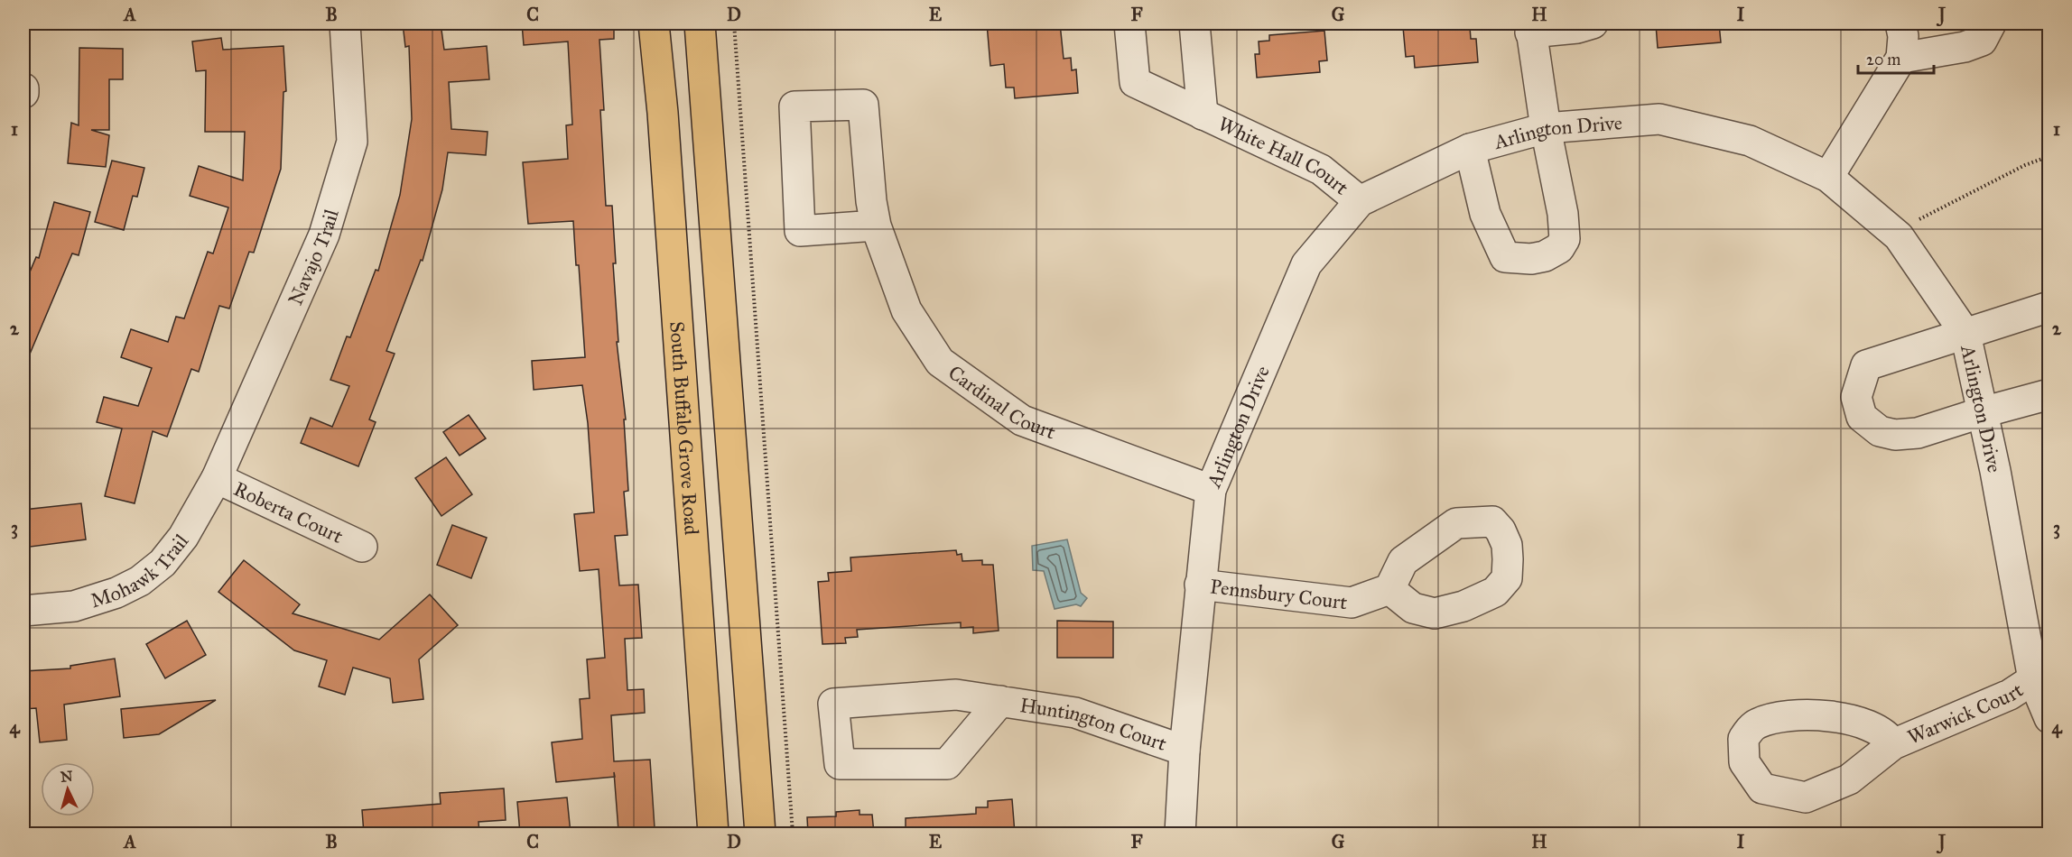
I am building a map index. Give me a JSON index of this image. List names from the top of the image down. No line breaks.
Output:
{"streets":{"main road":["South Buffalo Grove Road"],"street":["Arlington Drive","White Hall Court","Navajo Trail","Cardinal Court","Roberta Court","Mohawk Trail","Pennsbury Court","Warwick Court","Huntington Court"]},"crossings":[["Arlington Drive","White Hall Court"],["Arlington Drive","Cardinal Court"],["Arlington Drive","Pennsbury Court"],["Arlington Drive","Warwick Court"],["Arlington Drive","Huntington Court"],["Navajo Trail","Roberta Court"],["Navajo Trail","Mohawk Trail"],["Roberta Court","Mohawk Trail"]],"scale_bar":"20 m","north":"top","grid":{"columns":["A","B","C","D","E","F","G","H","I","J"],"rows":["1","2","3","4"]}}
